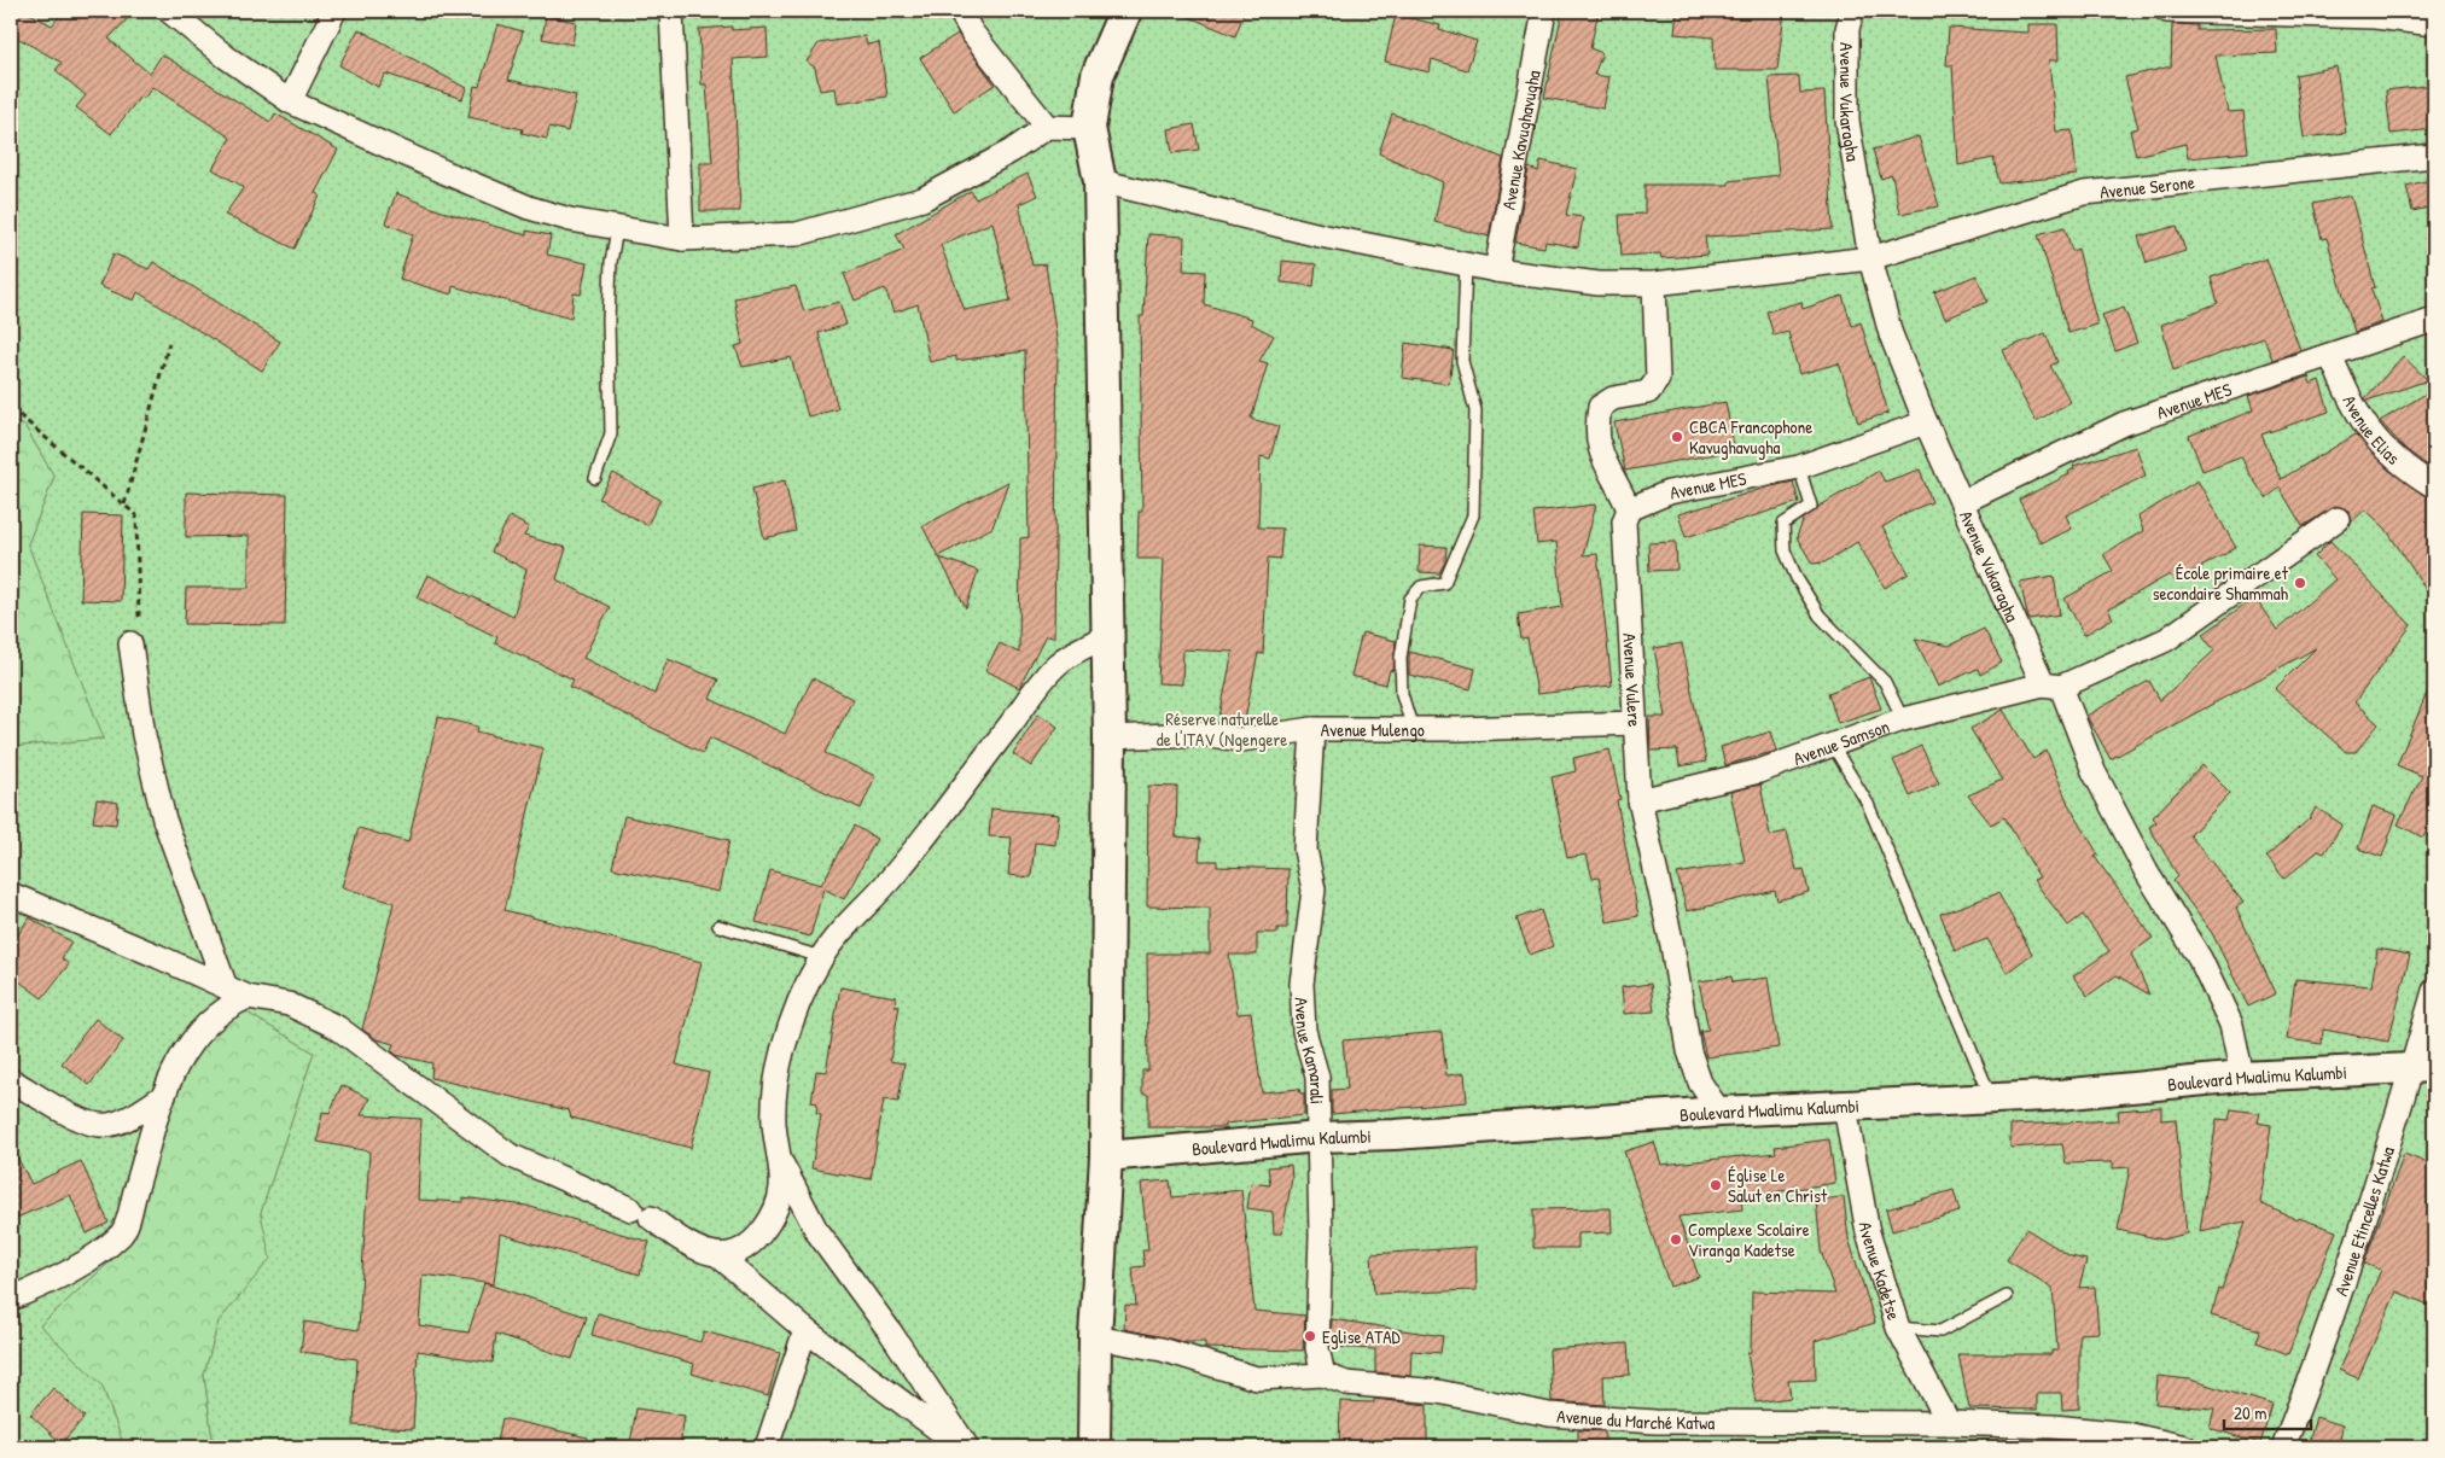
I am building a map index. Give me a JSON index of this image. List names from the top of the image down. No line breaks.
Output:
{"streets":{"street":["Avenue Vukaragha","Avenue Kavughavugha","Avenue Serone","Avenue MES","Avenue Elias","Avenue Vulere","Avenue Mulengo","Avenue Samson","Avenue Kamarali","Boulevard Mwalimu Kalumbi","Avenue Etincelles Katwa","Avenue Kadetse","Avenue du Marché Katwa"]},"crossings":[["Avenue Vukaragha","Avenue Serone"],["Avenue Vukaragha","Avenue MES"],["Avenue Vukaragha","Avenue Samson"],["Avenue Vukaragha","Boulevard Mwalimu Kalumbi"],["Avenue Kavughavugha","Avenue Serone"],["Avenue Serone","Avenue Vulere"],["Avenue MES","Avenue Elias"],["Avenue MES","Avenue Vulere"],["Avenue Vulere","Avenue Mulengo"],["Avenue Vulere","Avenue Samson"],["Avenue Vulere","Boulevard Mwalimu Kalumbi"],["Avenue Mulengo","Avenue Kamarali"],["Avenue Kamarali","Boulevard Mwalimu Kalumbi"],["Avenue Kamarali","Avenue du Marché Katwa"],["Boulevard Mwalimu Kalumbi","Avenue Etincelles Katwa"],["Boulevard Mwalimu Kalumbi","Avenue Kadetse"],["Avenue Kadetse","Avenue du Marché Katwa"]],"parks":["Réserve naturelle de l'ITAV (Ngengere"],"places":["CBCA Francophone Kavughavugha","École primaire et secondaire Shammah","Église Le Salut en Christ","Complexe Scolaire Viranga Kadetse","Eglise ATAD"],"scale_bar":"20 m"}
